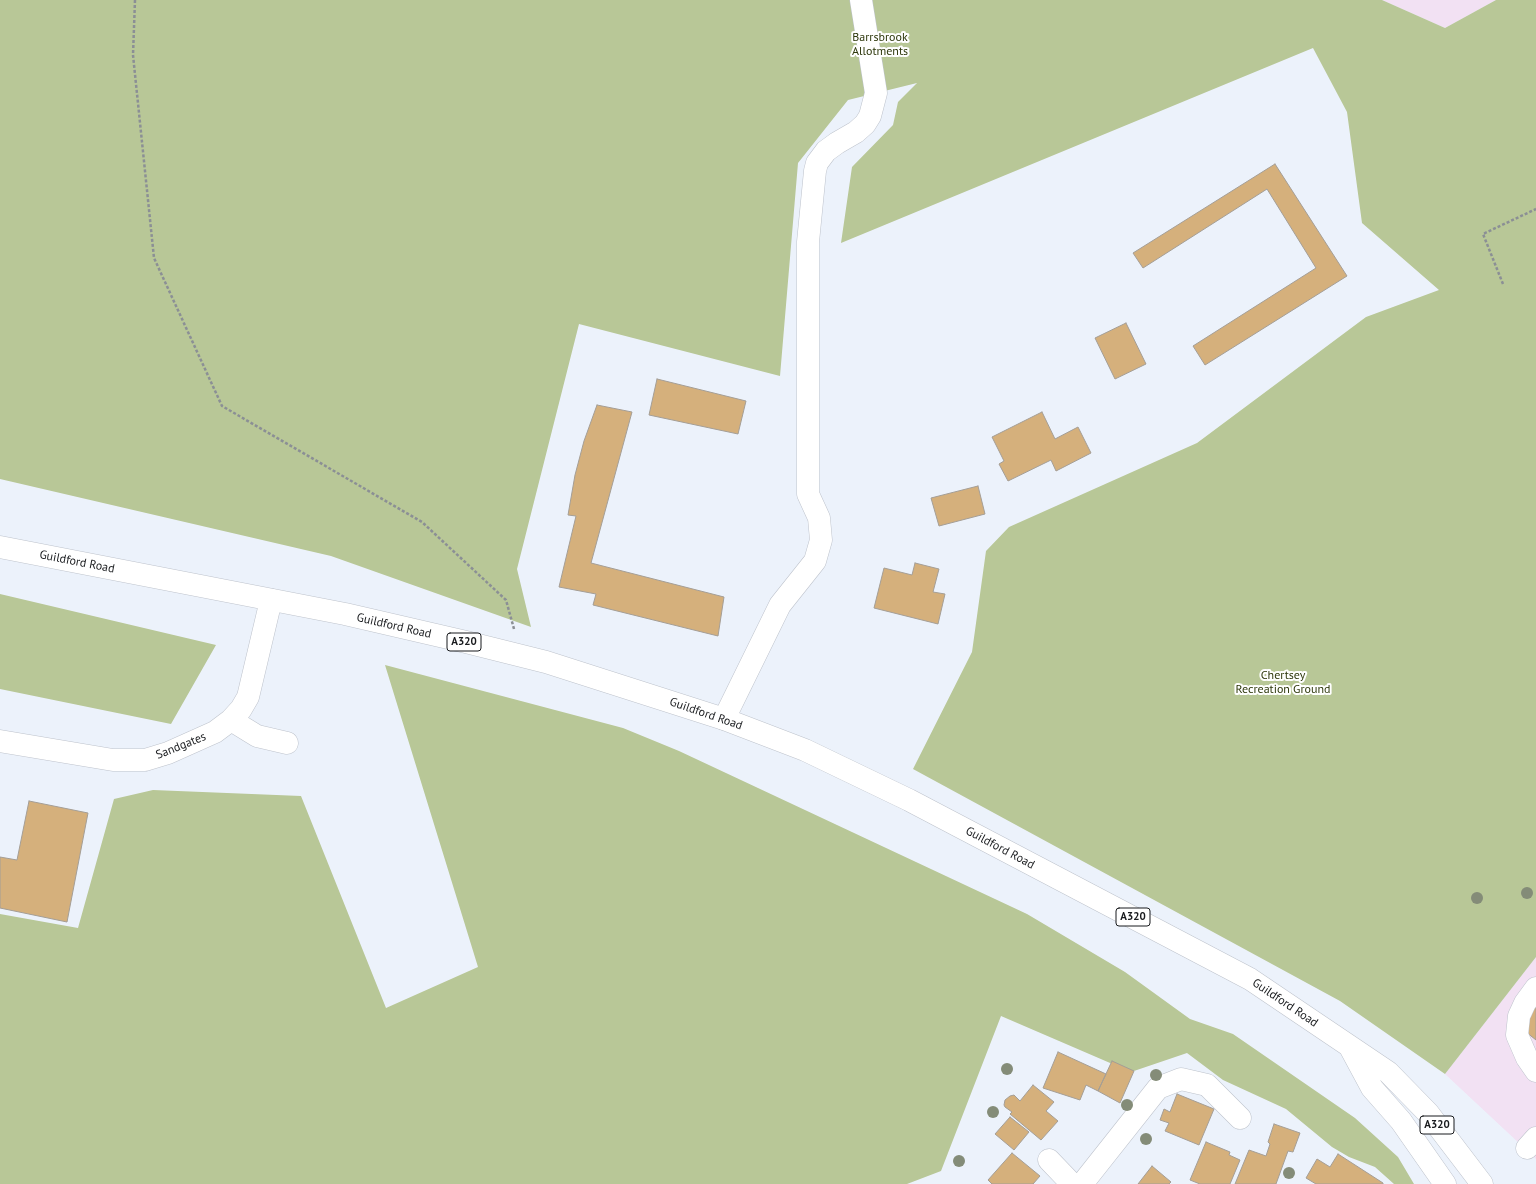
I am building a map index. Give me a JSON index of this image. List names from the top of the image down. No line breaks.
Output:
{"streets":{"main road":["Guildford Road","A320","Sandgates"]},"crossings":[["Guildford Road","Sandgates"]],"parks":["Barrsbrook Allotments","Chertsey Recreation Ground"]}
